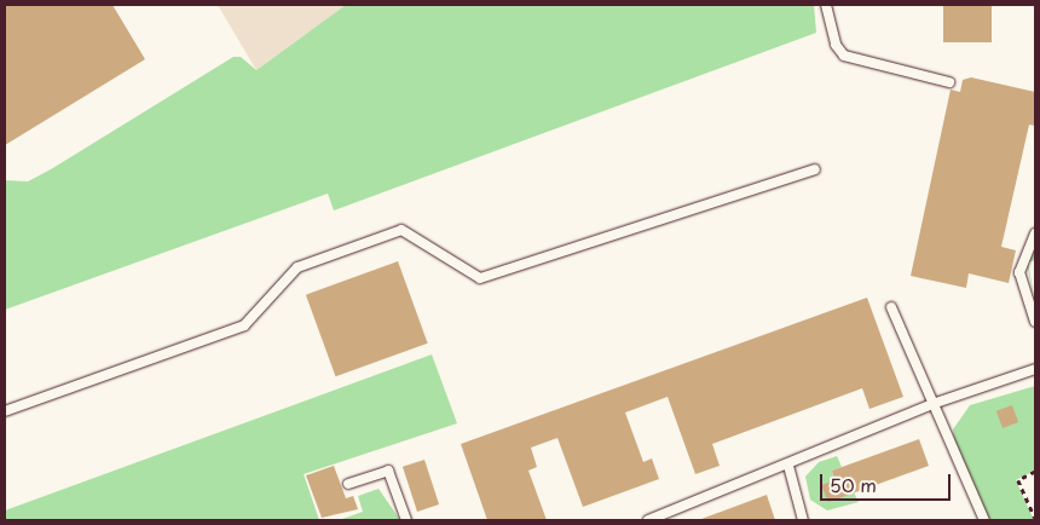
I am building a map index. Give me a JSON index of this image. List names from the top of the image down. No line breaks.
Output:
{"scale_bar":"50 m"}
